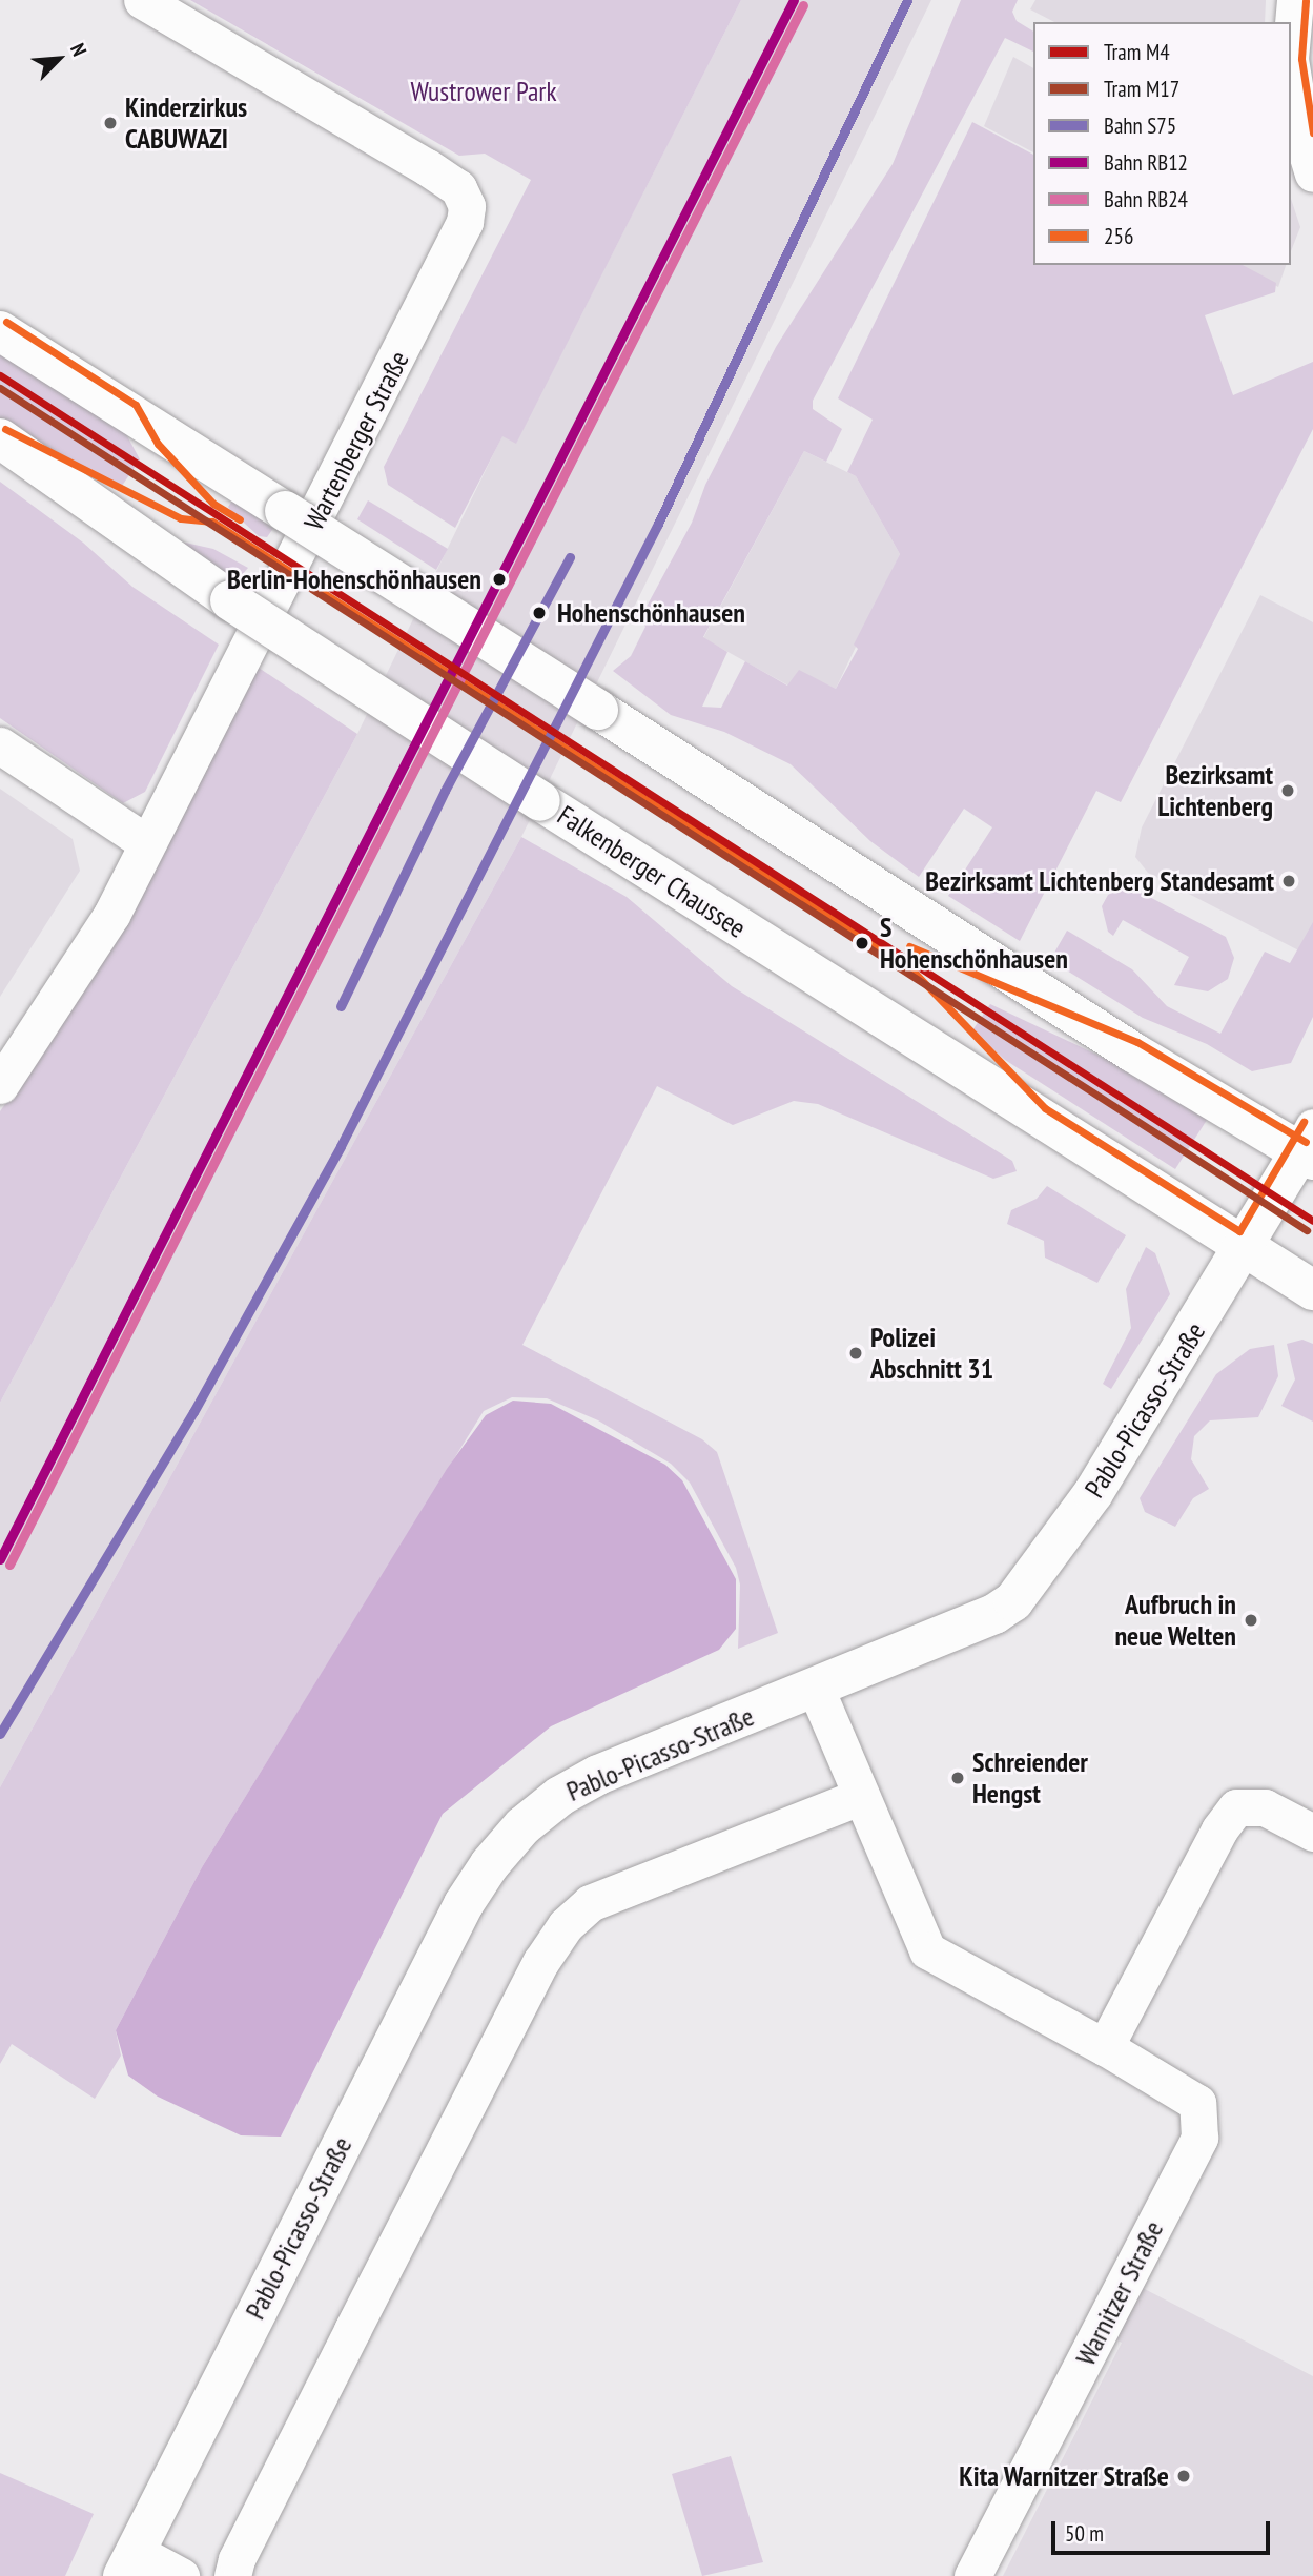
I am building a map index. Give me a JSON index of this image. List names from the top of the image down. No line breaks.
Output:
{"streets":{"main road":["Falkenberger Chaussee","Pablo-Picasso-Straße"],"street":["Wartenberger Straße","Warnitzer Straße"]},"crossings":[["Falkenberger Chaussee","Pablo-Picasso-Straße"],["Pablo-Picasso-Straße","Warnitzer Straße"]],"parks":["Wustrower Park"],"places":["Kinderzirkus CABUWAZI","Berlin-Hohenschönhausen","Hohenschönhausen","Bezirksamt Lichtenberg","Bezirksamt Lichtenberg Standesamt","S Hohenschönhausen","Polizei Abschnitt 31","Aufbruch in neue Welten","Schreiender Hengst","Kita Warnitzer Straße"],"lines":["rail line S75","rail line RB12","transit line 256","rail line RB24","tram line M4","tram line M17"],"legend":["Tram M4","Tram M17","Bahn S75","Bahn RB12","Bahn RB24","256"],"scale_bar":"50 m","north":"top right"}
